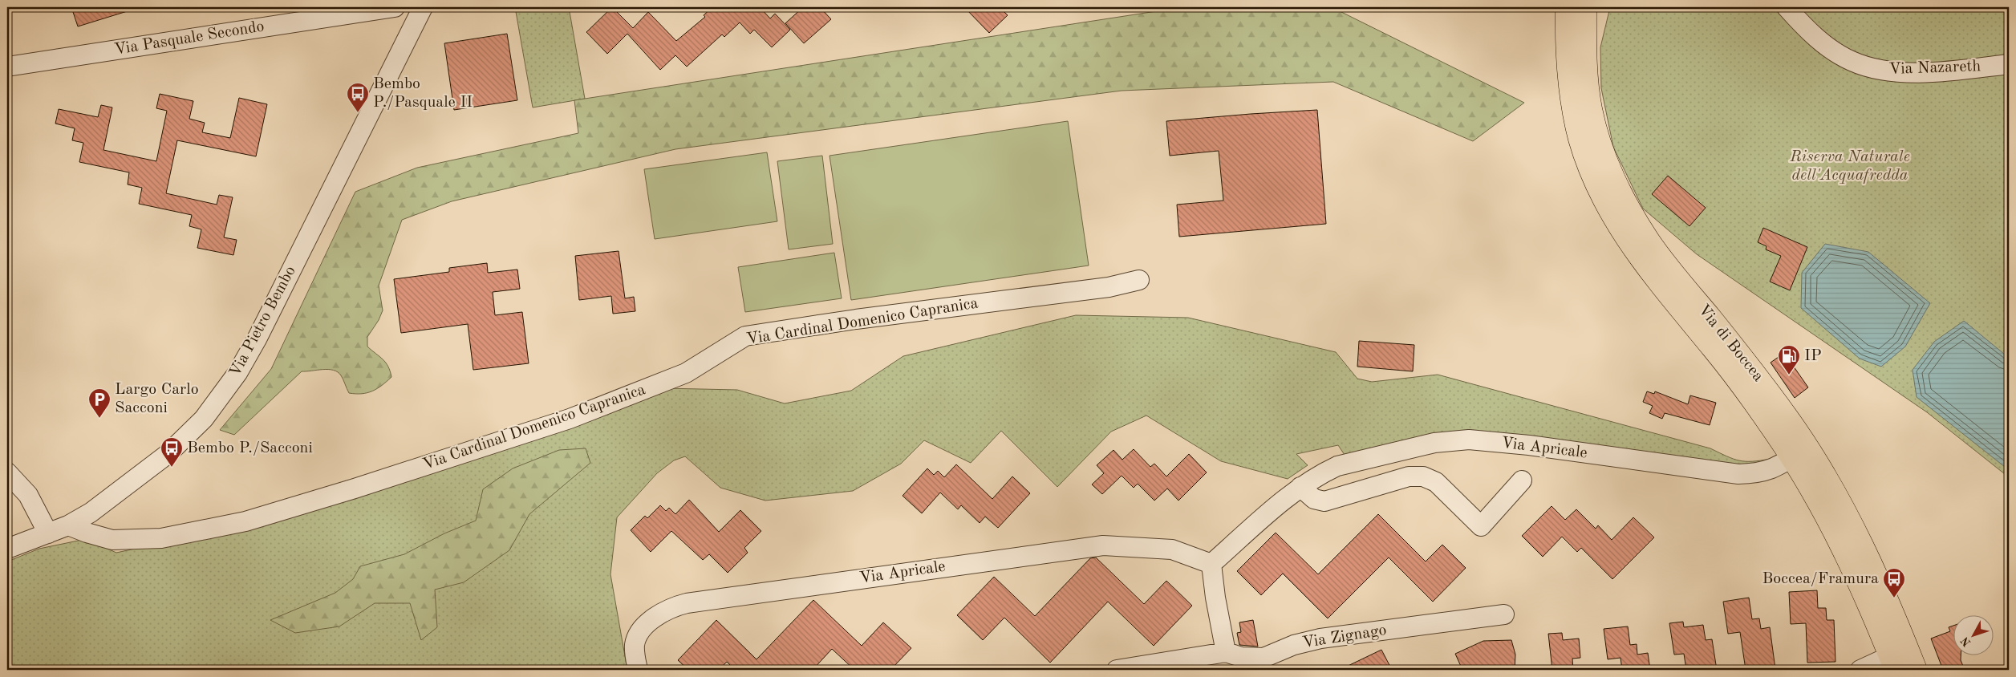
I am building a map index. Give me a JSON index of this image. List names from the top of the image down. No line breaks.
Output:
{"streets":{"main road":["Via di Boccea"],"street":["Via Pasquale Secondo","Via Nazareth","Via Pietro Bembo","Via Cardinal Domenico Capranica","Via Apricale","Via Zignago"]},"crossings":[["Via Pietro Bembo","Via Cardinal Domenico Capranica"],["Via di Boccea","Via Apricale"]],"parks":["Riserva Naturale dell'Acquafredda"],"places":{"bus stop":["Bembo P./Pasquale II","Bembo P./Sacconi","Boccea/Framura"],"fuel station":["IP"],"parking":["Largo Carlo Sacconi"]},"north":"bottom left"}
